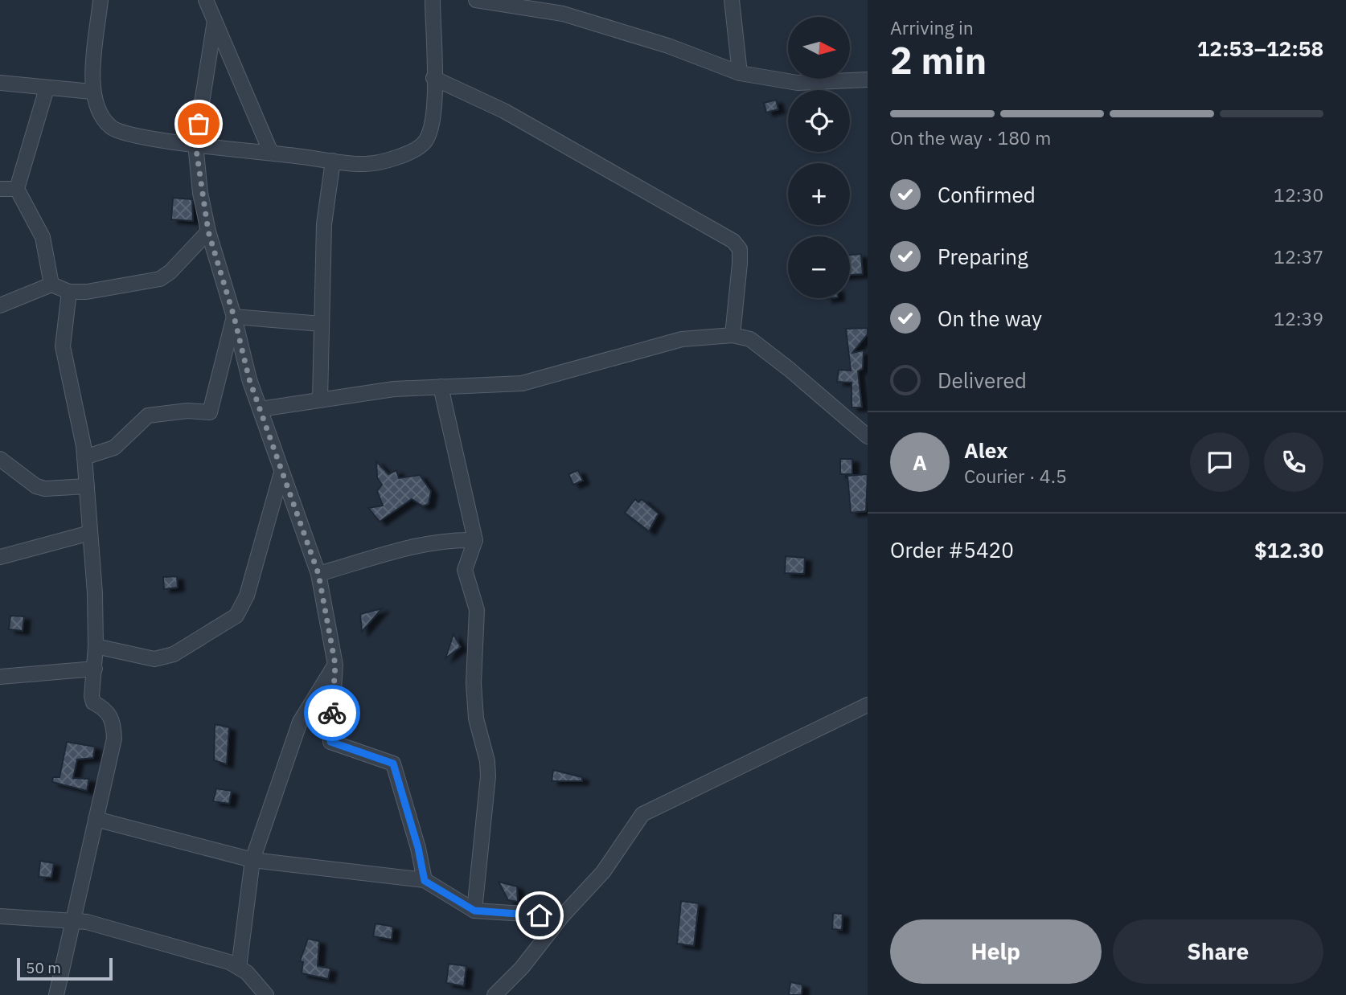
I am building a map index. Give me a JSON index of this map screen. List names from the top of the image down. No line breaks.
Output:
{"scale_bar":"50 m","north":"right","page":{"heading":["2 min","Arriving in","12:53–12:58"],"panel":["Alex","Courier · 4.5","Order #5420","$12.30"],"map_buttons":["+","−"],"bar":"On the way · 180 m","list":[["Confirmed","12:30"],["Preparing","12:37"],["On the way","12:39"],"Delivered"],"round":"A","buttons":["Help","Share"],"scale":"50 m"}}
